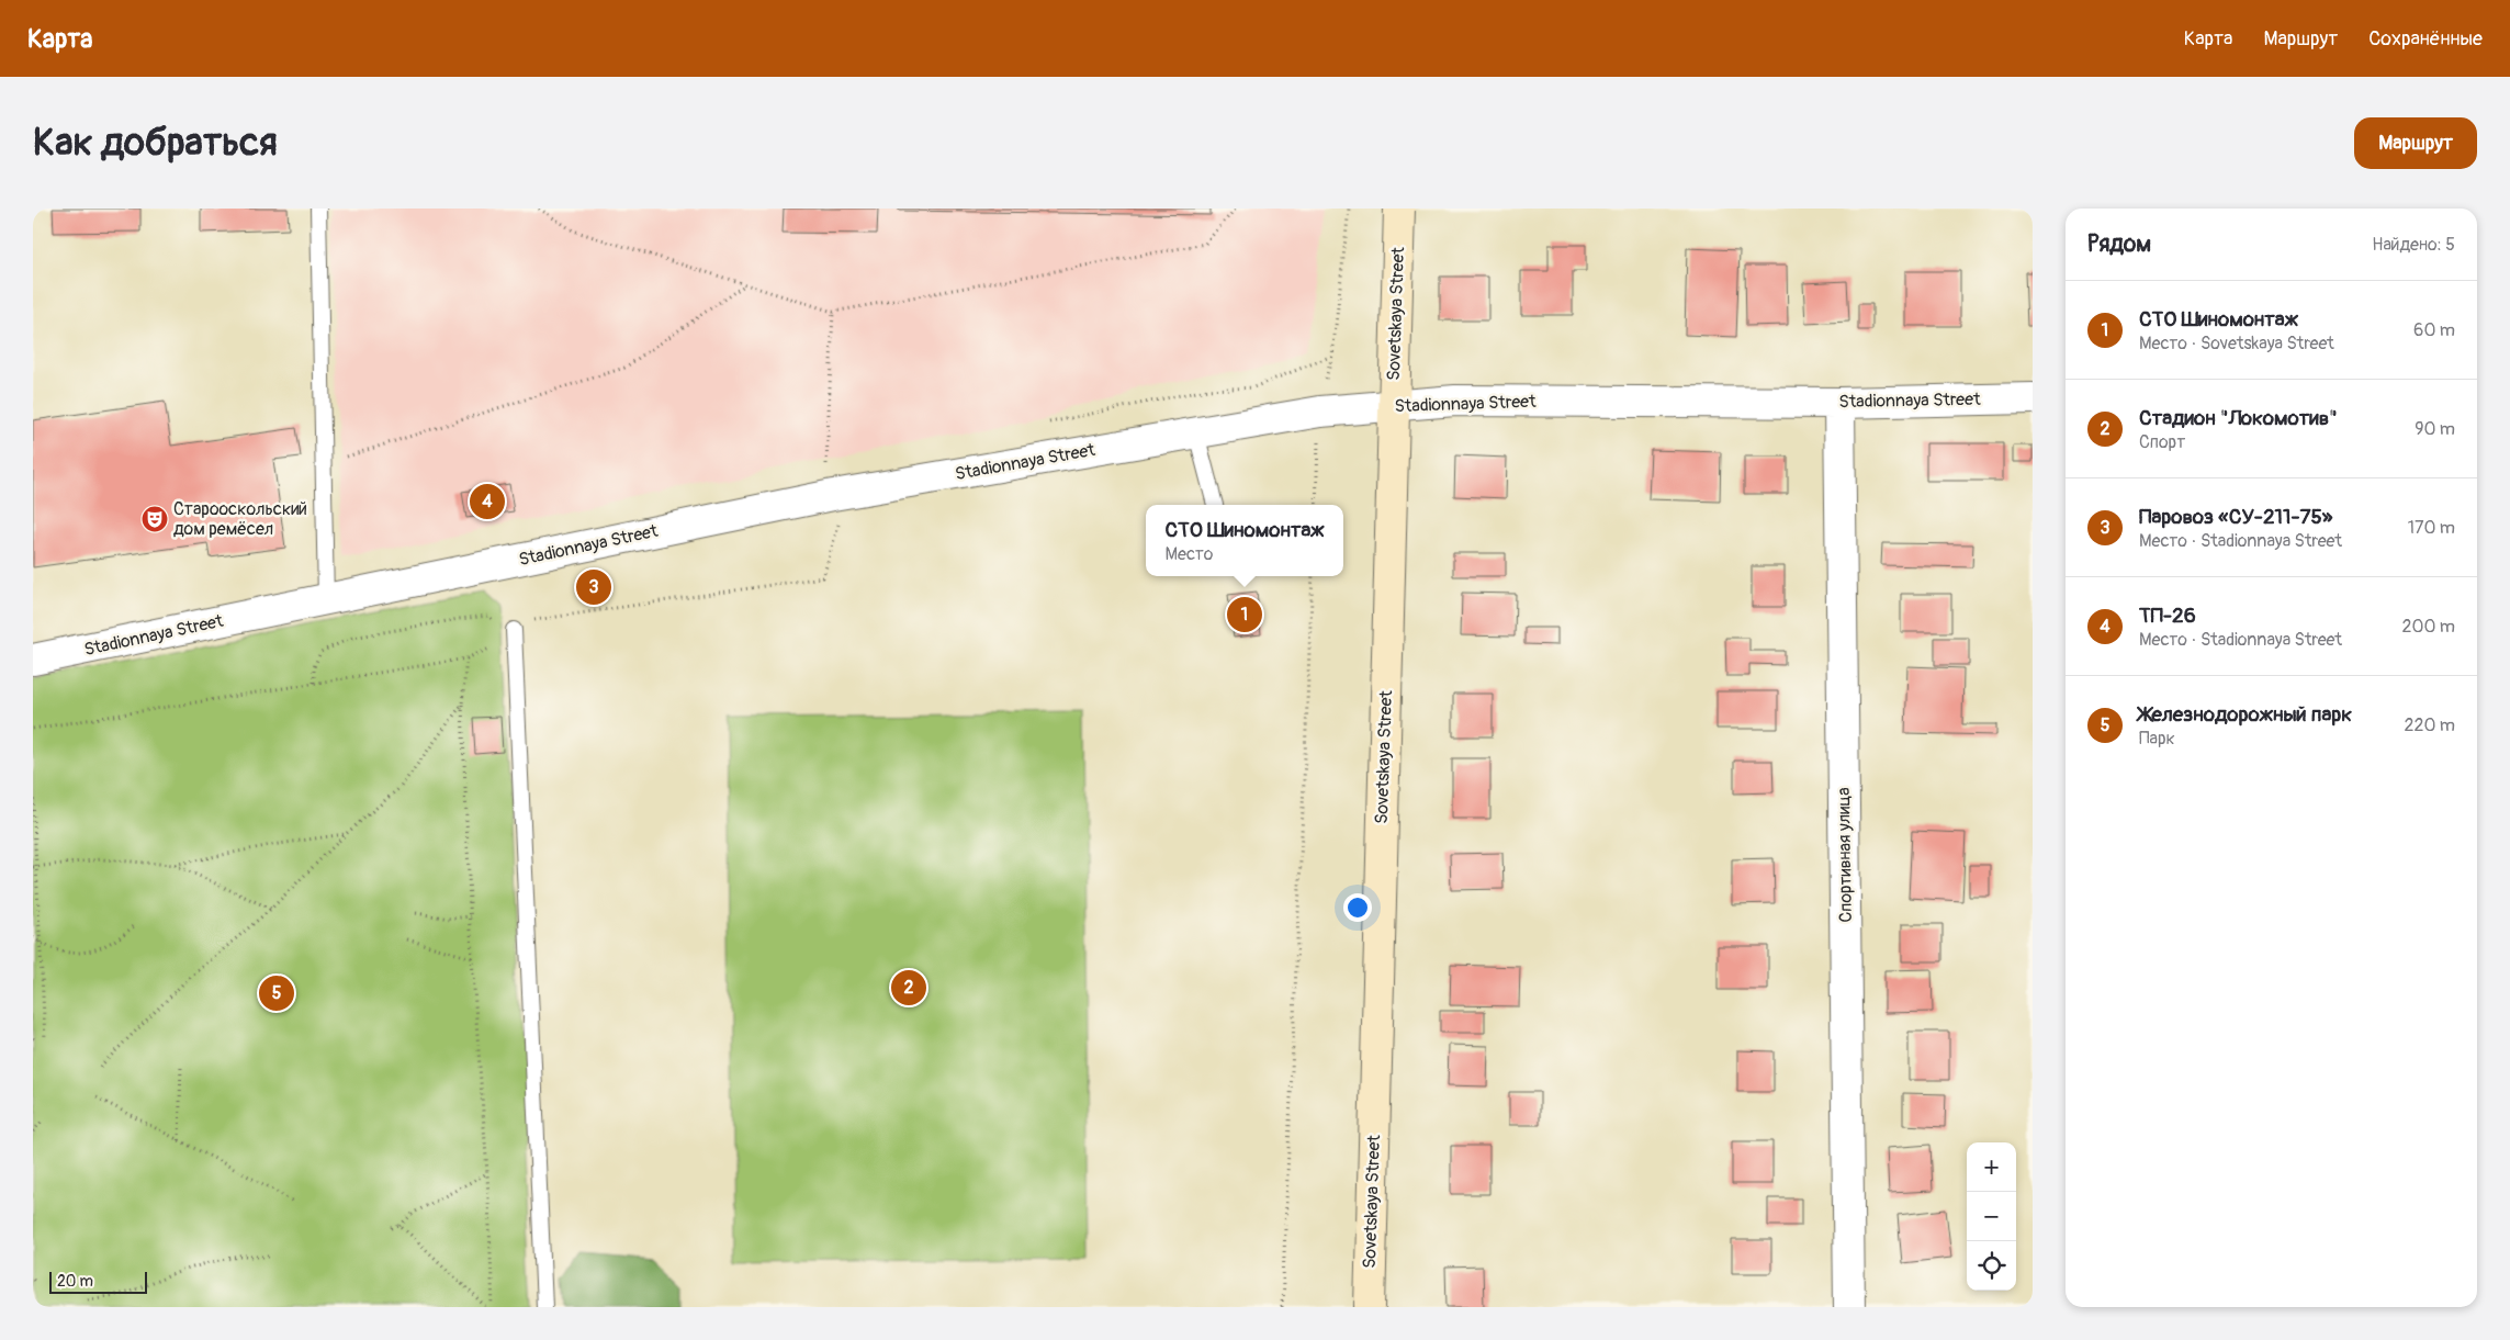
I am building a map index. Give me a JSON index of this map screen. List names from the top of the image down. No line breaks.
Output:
{"streets":{"street":["Sovetskaya Street","Stadionnaya Street","Спортивная улица"]},"crossings":[["Sovetskaya Street","Stadionnaya Street"],["Stadionnaya Street","Спортивная улица"]],"places":{"theatre":["Старооскольский дом ремёсел"]},"scale_bar":"20 m","page":{"header":"Карта","nav":["Карта","Маршрут","Сохранённые"],"buttons":"Маршрут","title":"Как добраться","heading":["Рядом","Найдено: 5"],"list":[{"mark":"1","name":"СТО Шиномонтаж","note":"Место · Sovetskaya Street","value":"60 m"},{"mark":"2","name":"Стадион \"Локомотив\"","note":"Спорт","value":"90 m"},{"mark":"3","name":"Паровоз «СУ-211-75»","note":"Место · Stadionnaya Street","value":"170 m"},{"mark":"4","name":"ТП-26","note":"Место · Stadionnaya Street","value":"200 m"},{"mark":"5","name":"Железнодорожный парк","note":"Парк","value":"220 m"}],"pins":["4","3","1","2","5"],"popup":["СТО Шиномонтаж","Место"],"map_buttons":["+","−"],"scale":"20 m"}}
